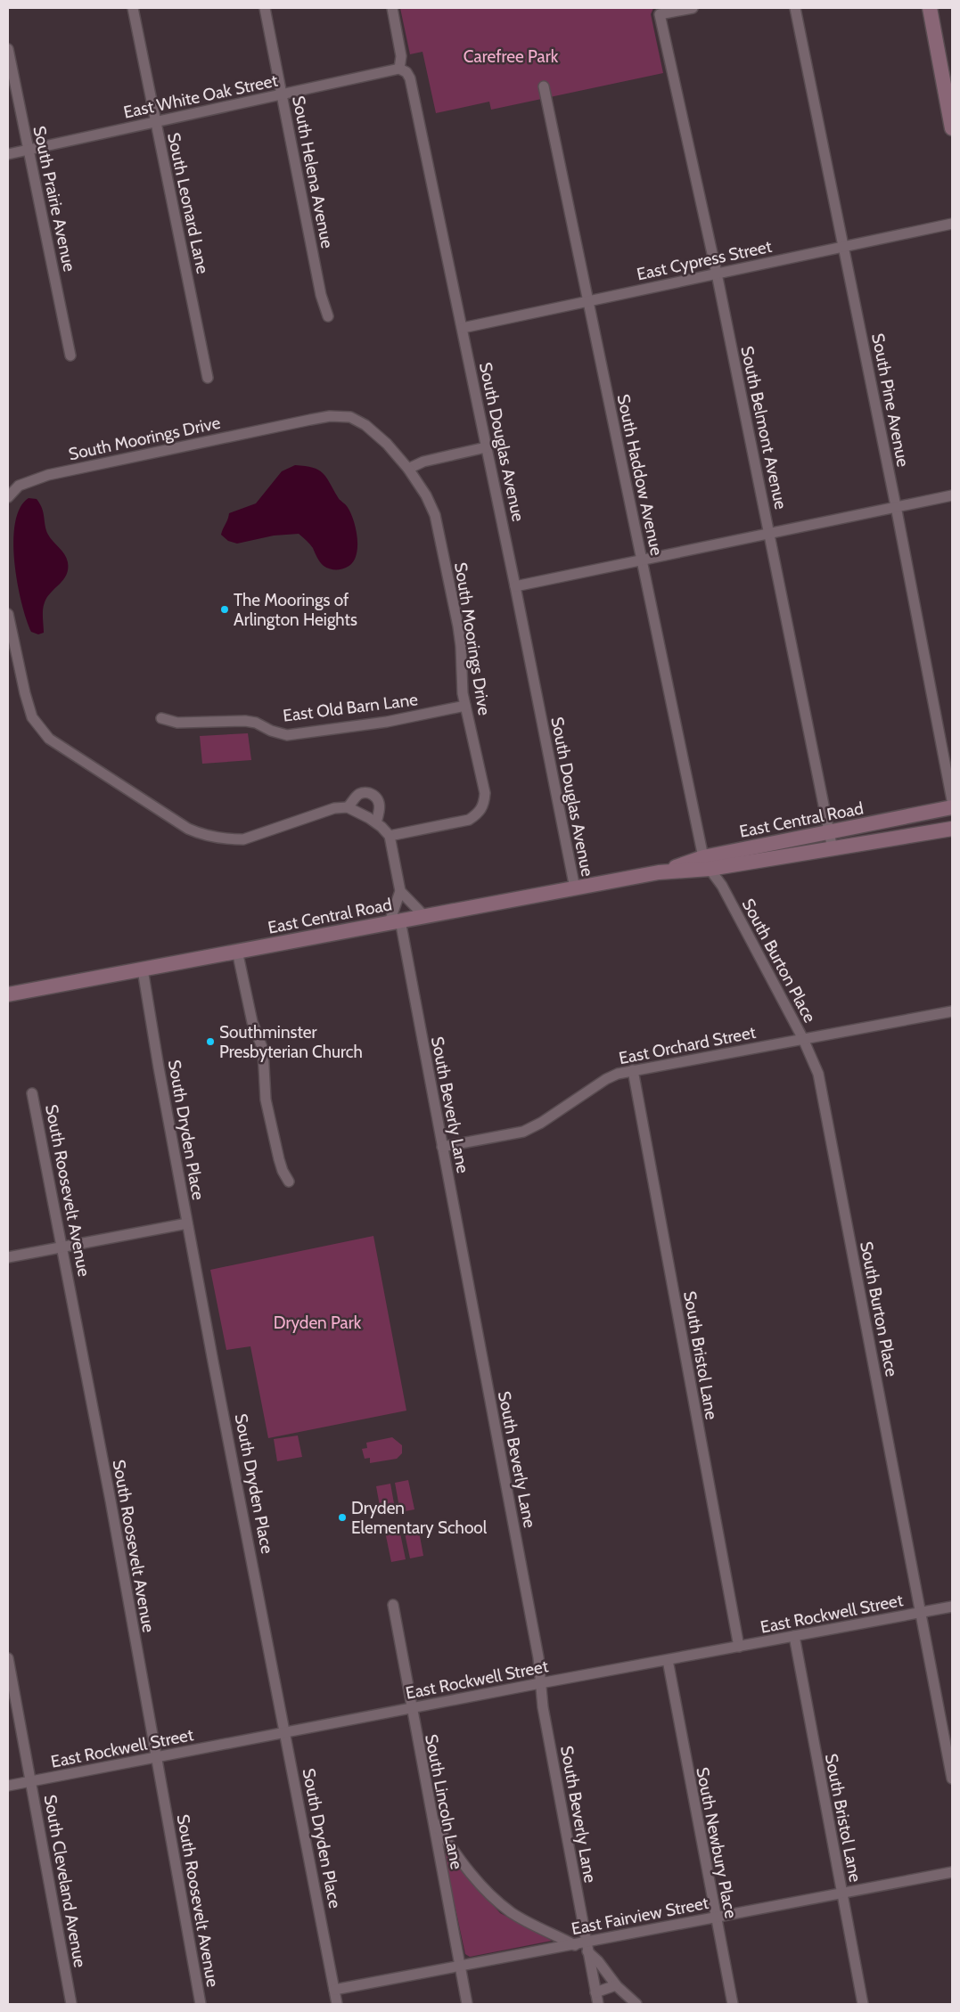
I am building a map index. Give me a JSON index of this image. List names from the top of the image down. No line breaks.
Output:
{"streets":{"main road":["East Central Road"],"street":["East White Oak Street","South Helena Avenue","South Prairie Avenue","South Leonard Lane","East Cypress Street","South Pine Avenue","South Belmont Avenue","South Moorings Drive","South Douglas Avenue","South Haddow Avenue","East Old Barn Lane","South Burton Place","East Orchard Street","South Beverly Lane","South Dryden Place","South Roosevelt Avenue","South Bristol Lane","East Rockwell Street","South Lincoln Lane","South Newbury Place","South Cleveland Avenue","East Fairview Street"]},"crossings":[["East White Oak Street","South Helena Avenue"],["East White Oak Street","South Prairie Avenue"],["East White Oak Street","South Leonard Lane"],["East White Oak Street","South Douglas Avenue"],["East Cypress Street","South Pine Avenue"],["East Cypress Street","South Belmont Avenue"],["East Cypress Street","South Douglas Avenue"],["East Cypress Street","South Haddow Avenue"],["South Belmont Avenue","East Central Road"],["South Moorings Drive","East Old Barn Lane"],["South Douglas Avenue","East Central Road"],["South Haddow Avenue","East Central Road"],["South Haddow Avenue","South Burton Place"],["East Central Road","South Burton Place"],["East Central Road","South Beverly Lane"],["East Central Road","South Dryden Place"],["South Burton Place","East Orchard Street"],["South Burton Place","East Rockwell Street"],["East Orchard Street","South Beverly Lane"],["East Orchard Street","South Bristol Lane"],["South Beverly Lane","East Rockwell Street"],["South Beverly Lane","East Fairview Street"],["South Dryden Place","East Rockwell Street"],["South Dryden Place","East Fairview Street"],["South Roosevelt Avenue","East Rockwell Street"],["South Bristol Lane","East Rockwell Street"],["South Bristol Lane","East Fairview Street"],["East Rockwell Street","South Lincoln Lane"],["East Rockwell Street","South Newbury Place"],["East Rockwell Street","South Cleveland Avenue"],["South Lincoln Lane","East Fairview Street"],["South Newbury Place","East Fairview Street"]],"parks":["Carefree Park","Dryden Park"],"places":["The Moorings of Arlington Heights","Southminster Presbyterian Church","Dryden Elementary School"]}
